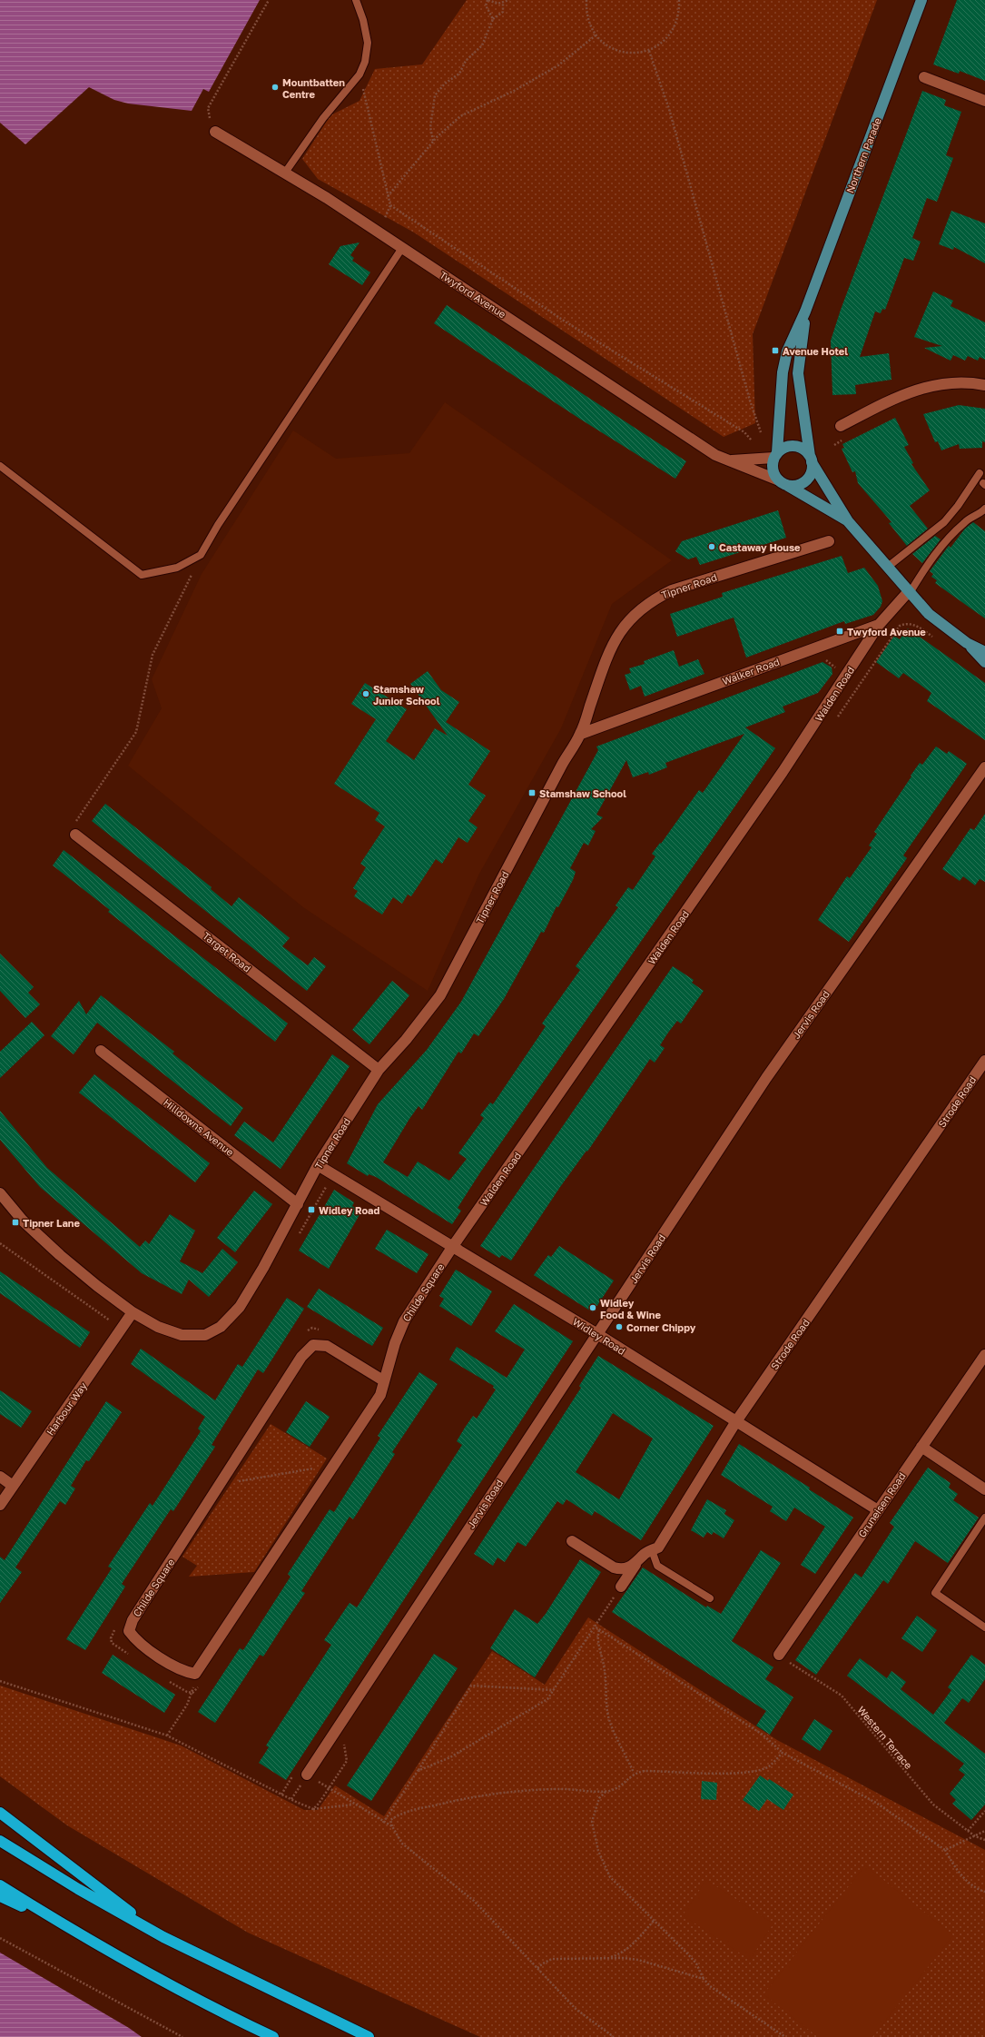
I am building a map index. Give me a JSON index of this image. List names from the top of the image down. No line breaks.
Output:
{"streets":{"main road":["Northern Parade"],"street":["Twyford Avenue","Tipner Road","Walker Road","Walden Road","Target Road","Jervis Road","Strode Road","Hilldowns Avenue","Childe Square","Widley Road","Harbour Way","Gruneisen Road"],"path":["Western Terrace"]},"crossings":[["Tipner Road","Walker Road"],["Tipner Road","Target Road"],["Tipner Road","Hilldowns Avenue"],["Tipner Road","Widley Road"],["Tipner Road","Harbour Way"],["Walker Road","Walden Road"],["Walden Road","Childe Square"],["Walden Road","Widley Road"],["Jervis Road","Widley Road"],["Strode Road","Widley Road"],["Childe Square","Widley Road"],["Widley Road","Gruneisen Road"],["Gruneisen Road","Western Terrace"]],"places":{"other":["Mountbatten Centre","Castaway House","Stamshaw Junior School","Widley Food & Wine","Corner Chippy"],"transit":["Avenue Hotel","Twyford Avenue","Stamshaw School","Widley Road","Tipner Lane"]}}
